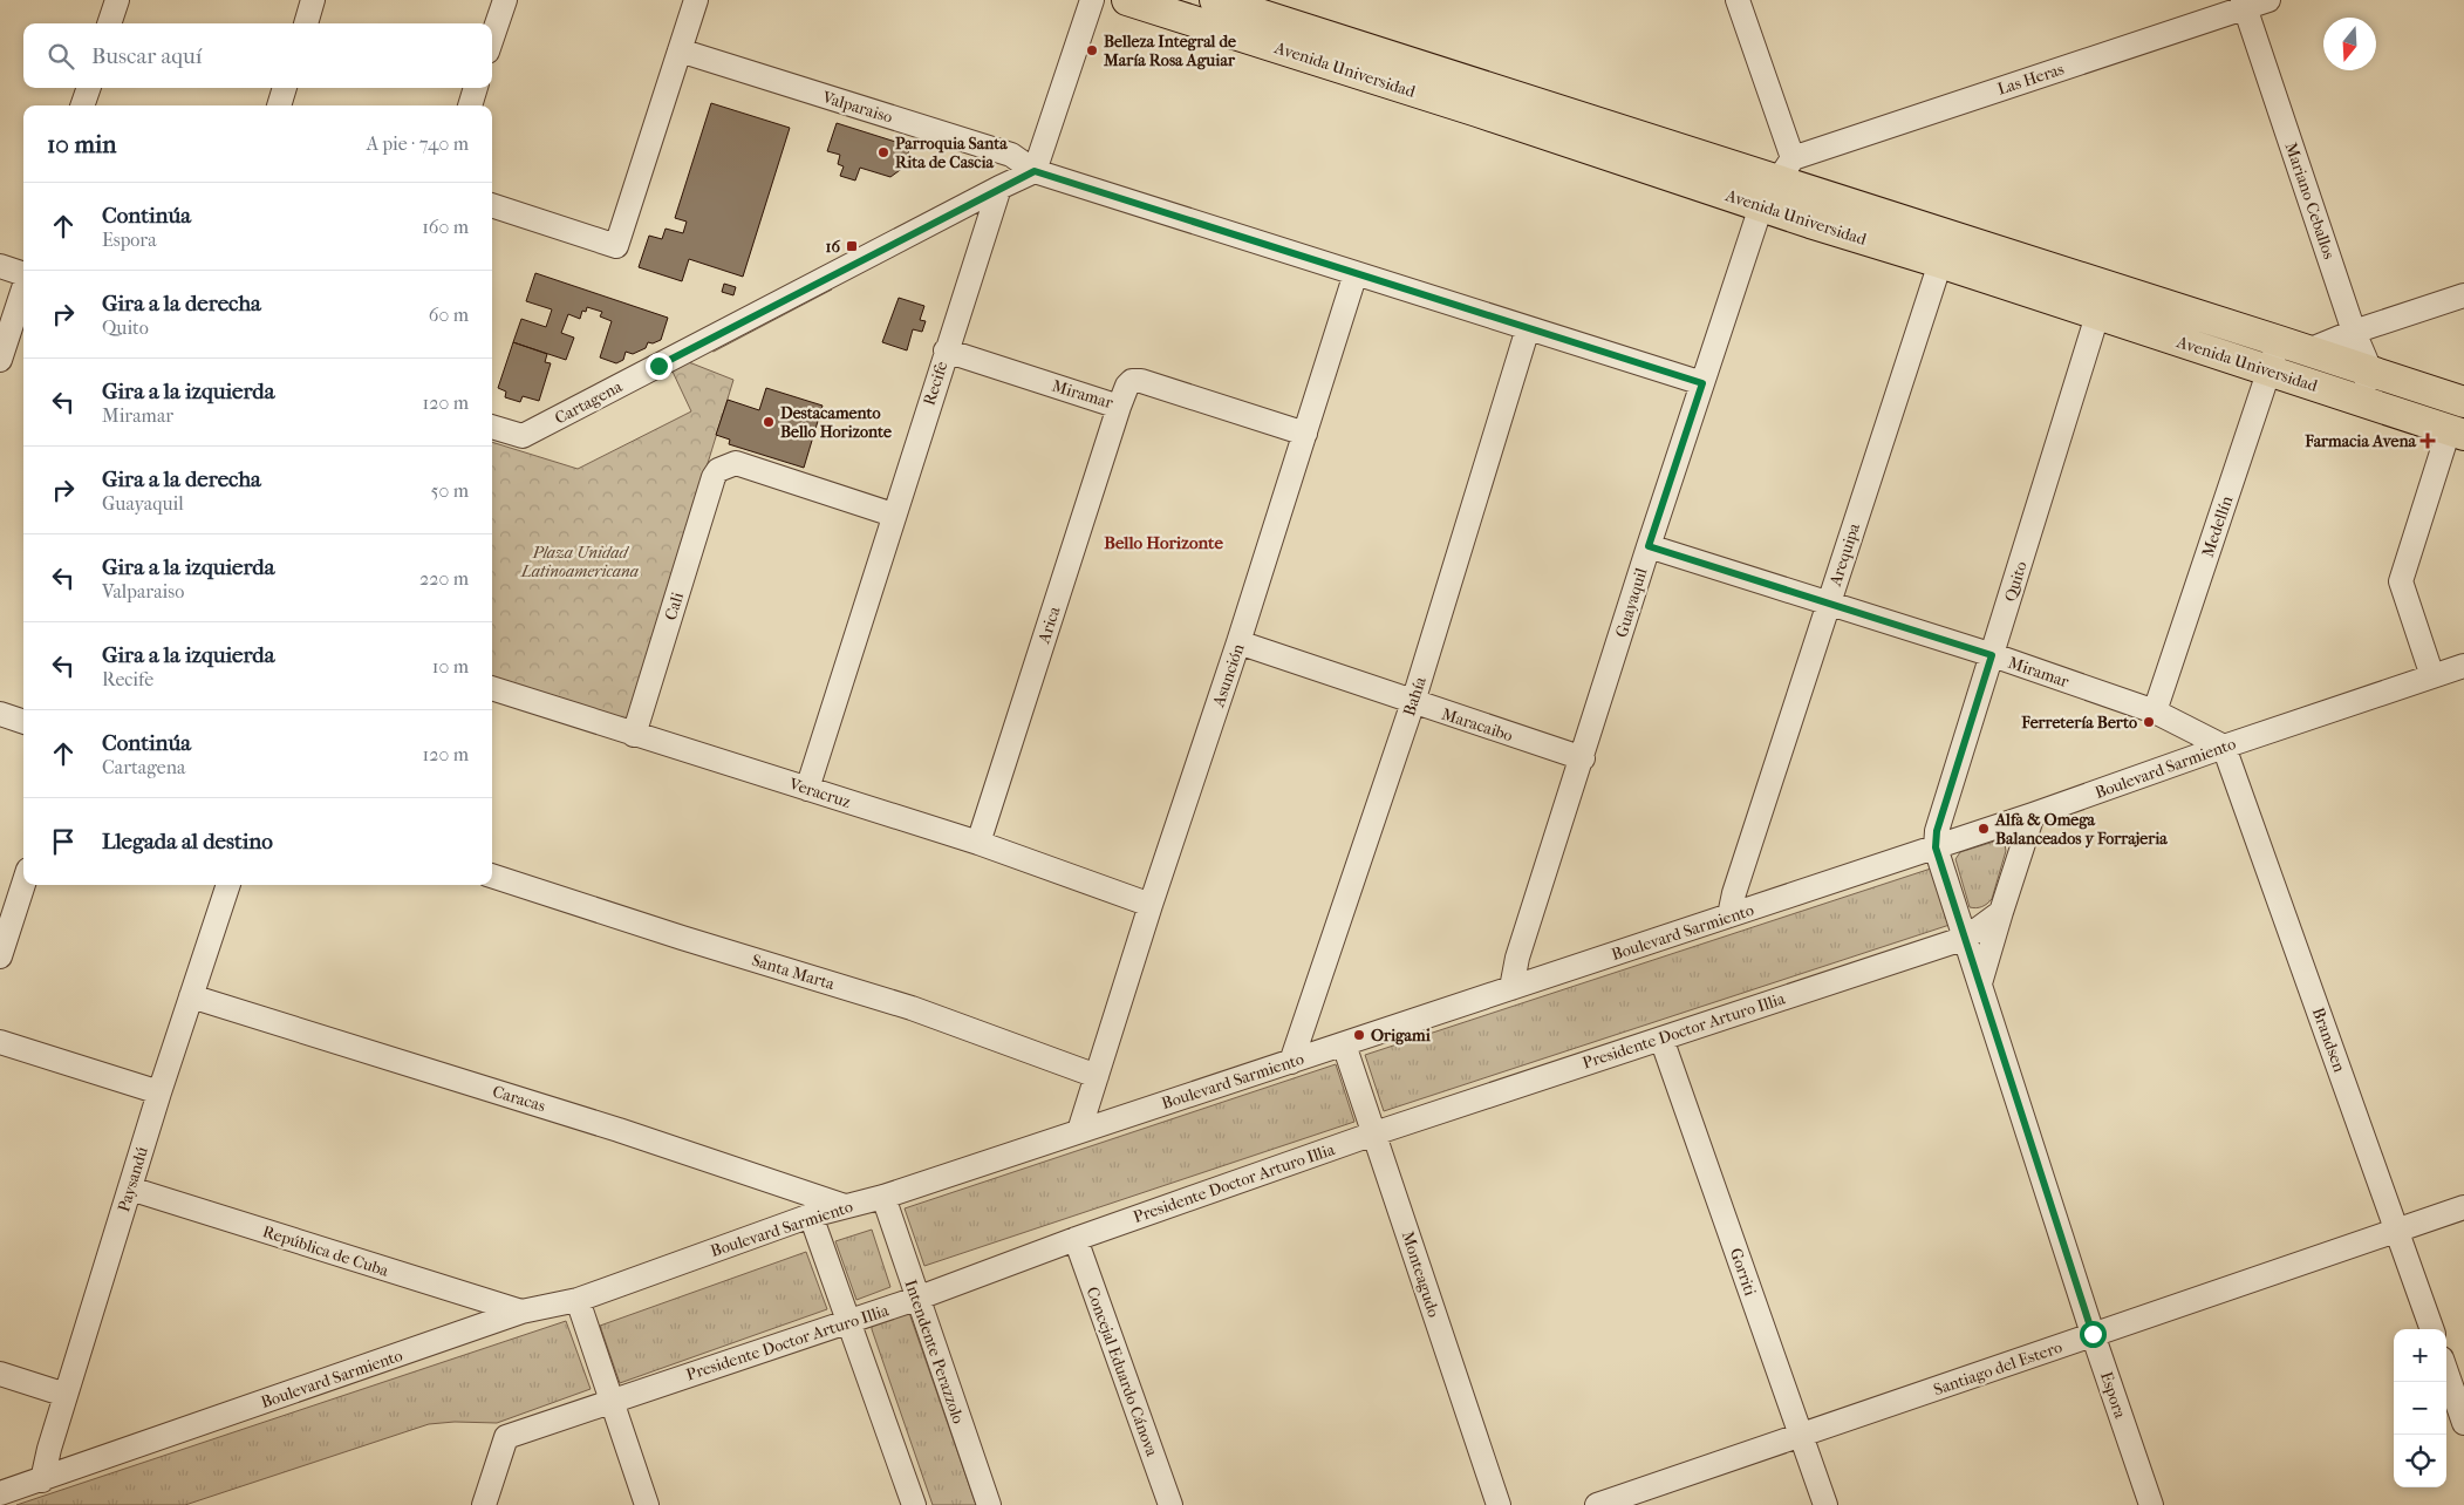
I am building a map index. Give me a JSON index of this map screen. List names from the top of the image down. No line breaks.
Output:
{"streets":{"main road":["Avenida Universidad"],"street":["Las Heras","Valparaiso","Mariano Ceballos","Recife","Miramar","Cartagena","Medellín","Arequipa","Quito","Guayaquil","Cali","Arica","Asunción","Bahía","Maracaibo","Boulevard Sarmiento","Veracruz","Santa Marta","Presidente Doctor Arturo Illia","Brandsen","Caracas","Paysandú","República de Cuba","Gorriti","Monteagudo","Intendente Perazzolo","Santiago del Estero","Concejal Eduardo Cánova","Espora"]},"crossings":[["Avenida Universidad","Las Heras"],["Avenida Universidad","Mariano Ceballos"],["Avenida Universidad","Medellín"],["Avenida Universidad","Arequipa"],["Avenida Universidad","Quito"],["Avenida Universidad","Guayaquil"],["Las Heras","Mariano Ceballos"],["Las Heras","Guayaquil"],["Valparaiso","Guayaquil"],["Valparaiso","Asunción"],["Valparaiso","Bahía"],["Recife","Miramar"],["Recife","Cartagena"],["Recife","Cali"],["Recife","Veracruz"],["Miramar","Medellín"],["Miramar","Arequipa"],["Miramar","Quito"],["Miramar","Guayaquil"],["Miramar","Arica"],["Miramar","Asunción"],["Miramar","Boulevard Sarmiento"],["Miramar","Brandsen"],["Arequipa","Boulevard Sarmiento"],["Quito","Boulevard Sarmiento"],["Quito","Espora"],["Guayaquil","Maracaibo"],["Guayaquil","Boulevard Sarmiento"],["Cali","Veracruz"],["Arica","Veracruz"],["Asunción","Maracaibo"],["Asunción","Boulevard Sarmiento"],["Asunción","Veracruz"],["Asunción","Santa Marta"],["Bahía","Maracaibo"],["Bahía","Boulevard Sarmiento"],["Boulevard Sarmiento","Brandsen"],["Boulevard Sarmiento","Caracas"],["Boulevard Sarmiento","Paysandú"],["Boulevard Sarmiento","República de Cuba"],["Boulevard Sarmiento","Monteagudo"],["Boulevard Sarmiento","Intendente Perazzolo"],["Boulevard Sarmiento","Espora"],["Presidente Doctor Arturo Illia","Gorriti"],["Presidente Doctor Arturo Illia","Monteagudo"],["Presidente Doctor Arturo Illia","Intendente Perazzolo"],["Presidente Doctor Arturo Illia","Concejal Eduardo Cánova"],["Presidente Doctor Arturo Illia","Espora"],["Brandsen","Santiago del Estero"],["Caracas","Paysandú"],["Paysandú","República de Cuba"],["Gorriti","Santiago del Estero"],["Santiago del Estero","Espora"]],"districts":["Bello Horizonte"],"parks":["Plaza Unidad Latinoamericana"],"places":{"other":["Belleza Integral de María Rosa Aguiar","Parroquia Santa Rita de Cascia","Destacamento Bello Horizonte","Ferretería Berto","Alfa & Omega Balanceados y Forrajeria","Origami"],"transit":["16"],"health":["Farmacia Avena"]},"north":"bottom","page":{"search":"Buscar aquí","heading":["10 min","A pie · 740 m"],"list":[["Continúa","Espora","160 m"],["Gira a la derecha","Quito","60 m"],["Gira a la izquierda","Miramar","120 m"],["Gira a la derecha","Guayaquil","50 m"],["Gira a la izquierda","Valparaiso","220 m"],["Gira a la izquierda","Recife","10 m"],["Continúa","Cartagena","120 m"],"Llegada al destino"],"map_buttons":["+","−"]}}
